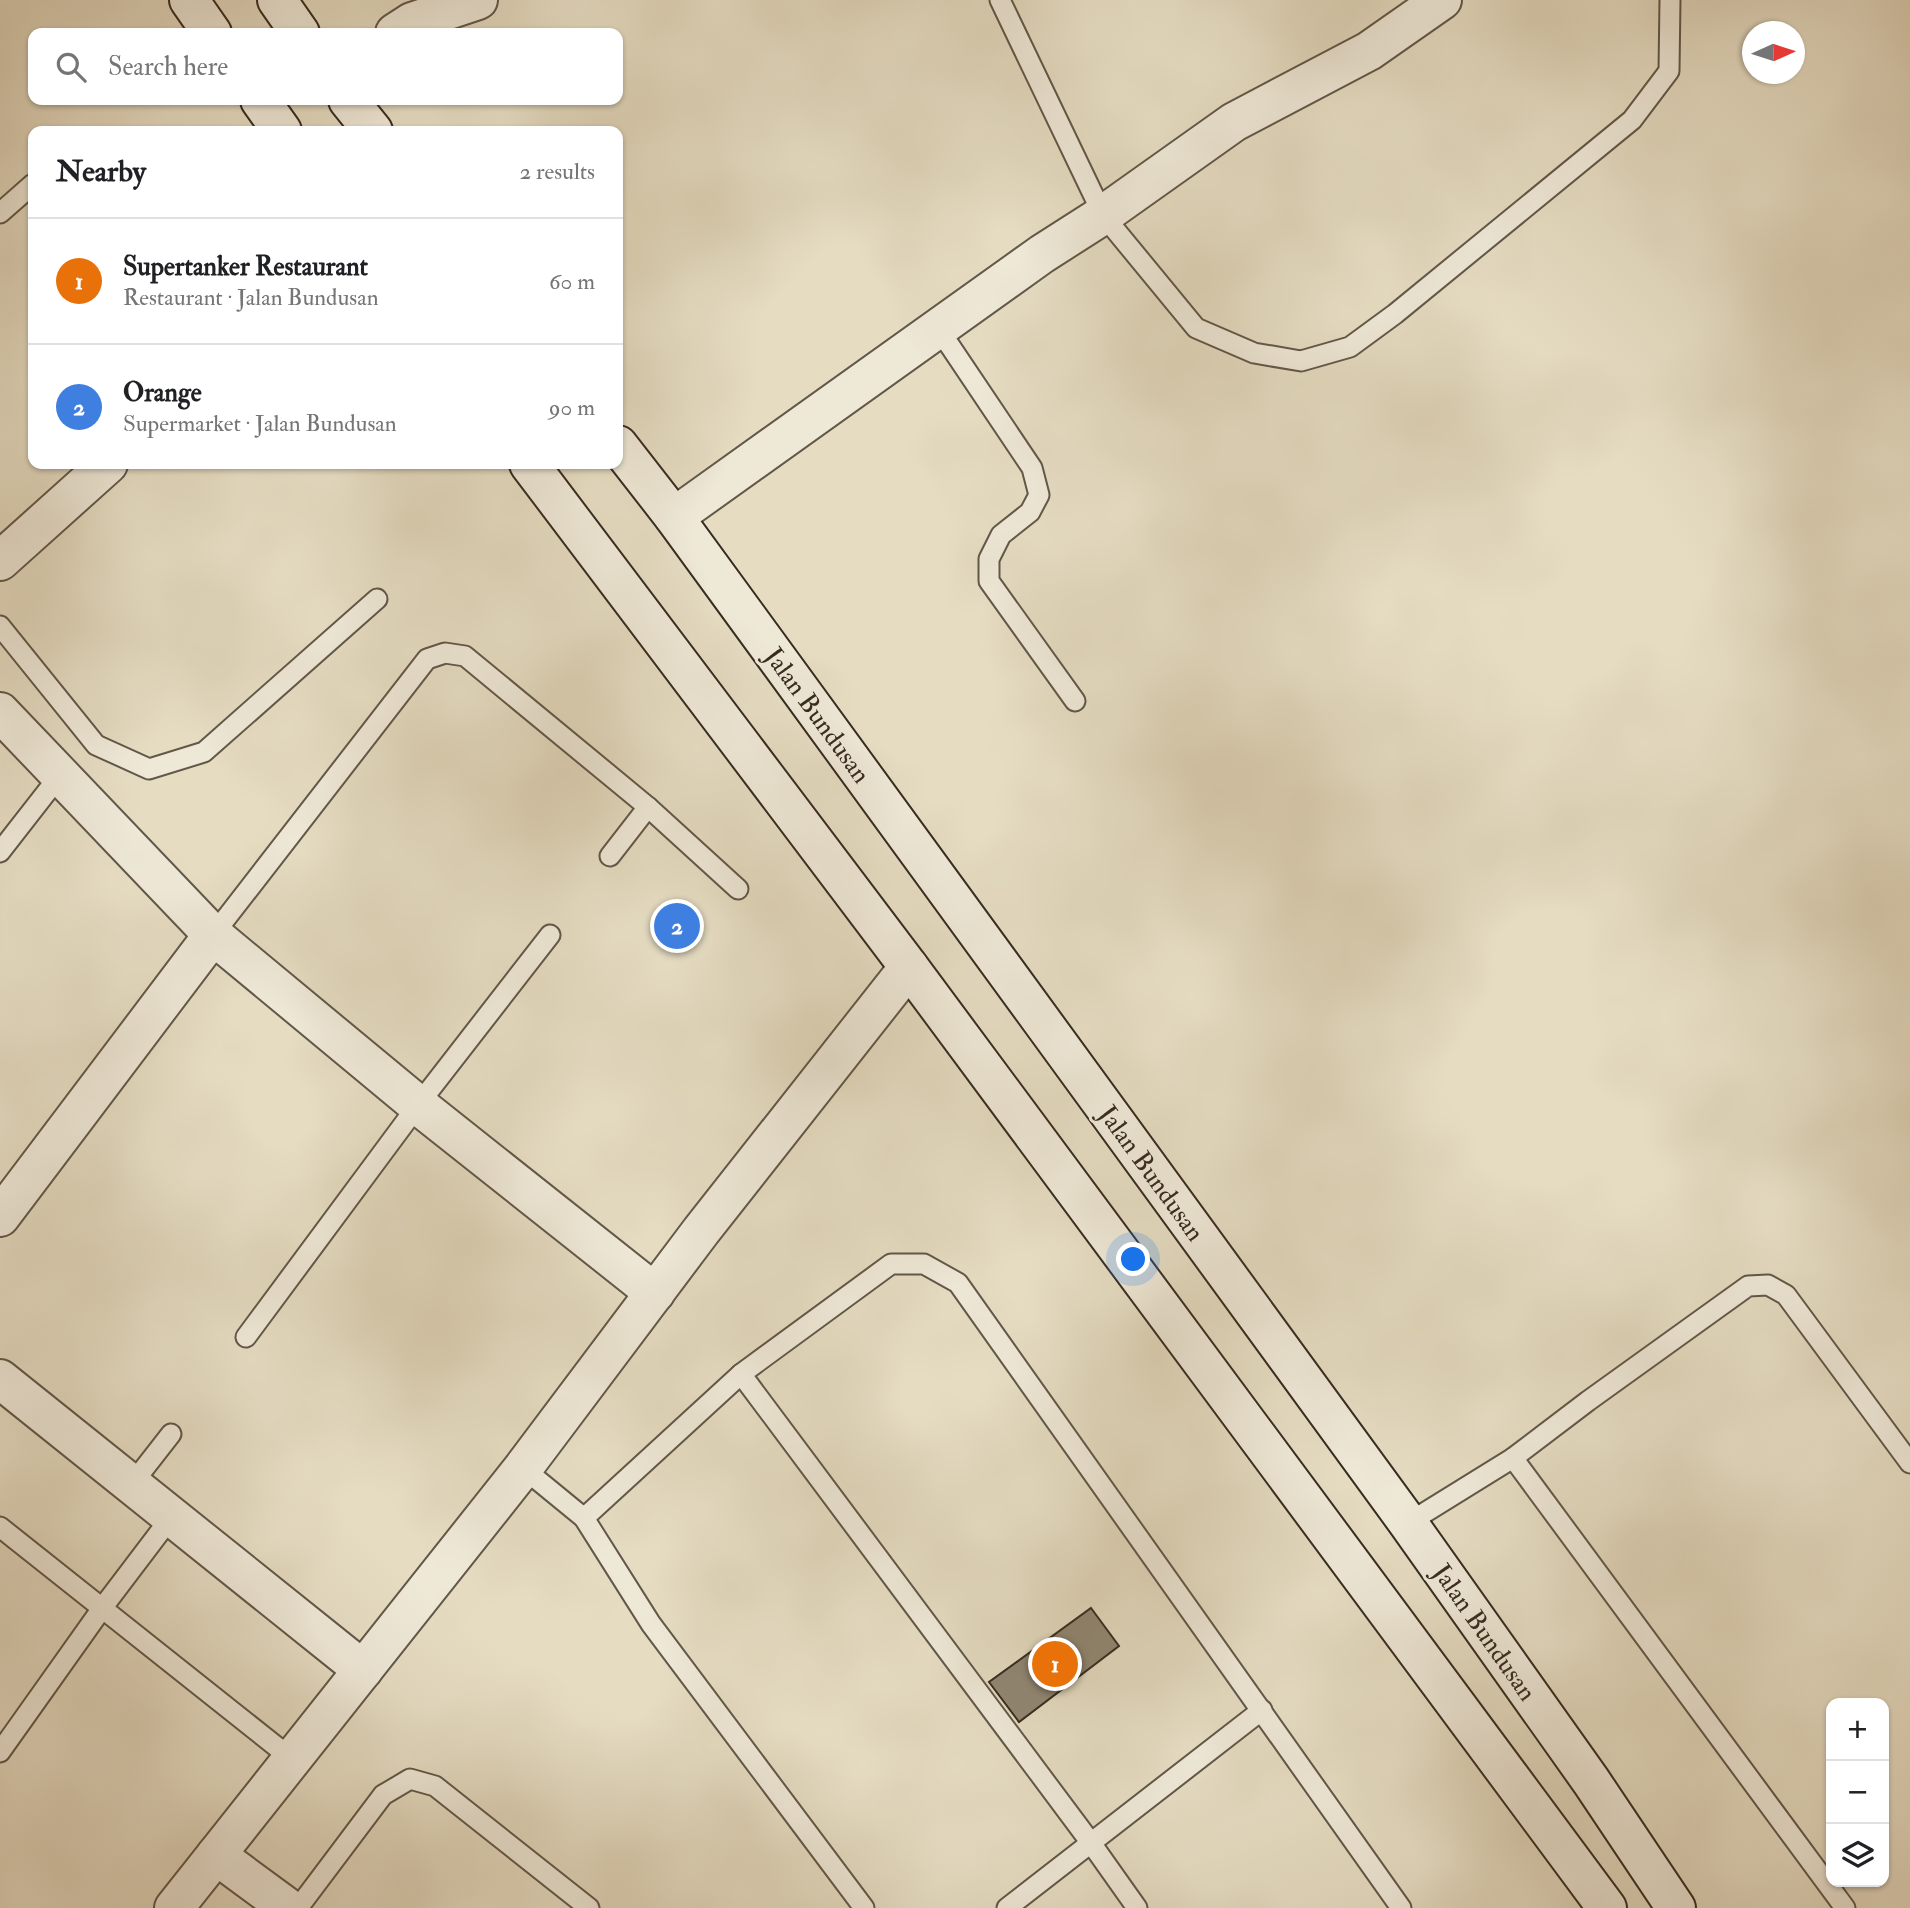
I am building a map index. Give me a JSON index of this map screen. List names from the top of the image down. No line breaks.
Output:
{"streets":{"street":["Jalan Bundusan"]},"north":"right","page":{"search":"Search here","heading":["Nearby","2 results"],"list":[{"mark":"1","name":"Supertanker Restaurant","note":"Restaurant · Jalan Bundusan","value":"60 m"},{"mark":"2","name":"Orange","note":"Supermarket · Jalan Bundusan","value":"90 m"}],"pins":["2","1"],"map_buttons":["+","−"]}}
